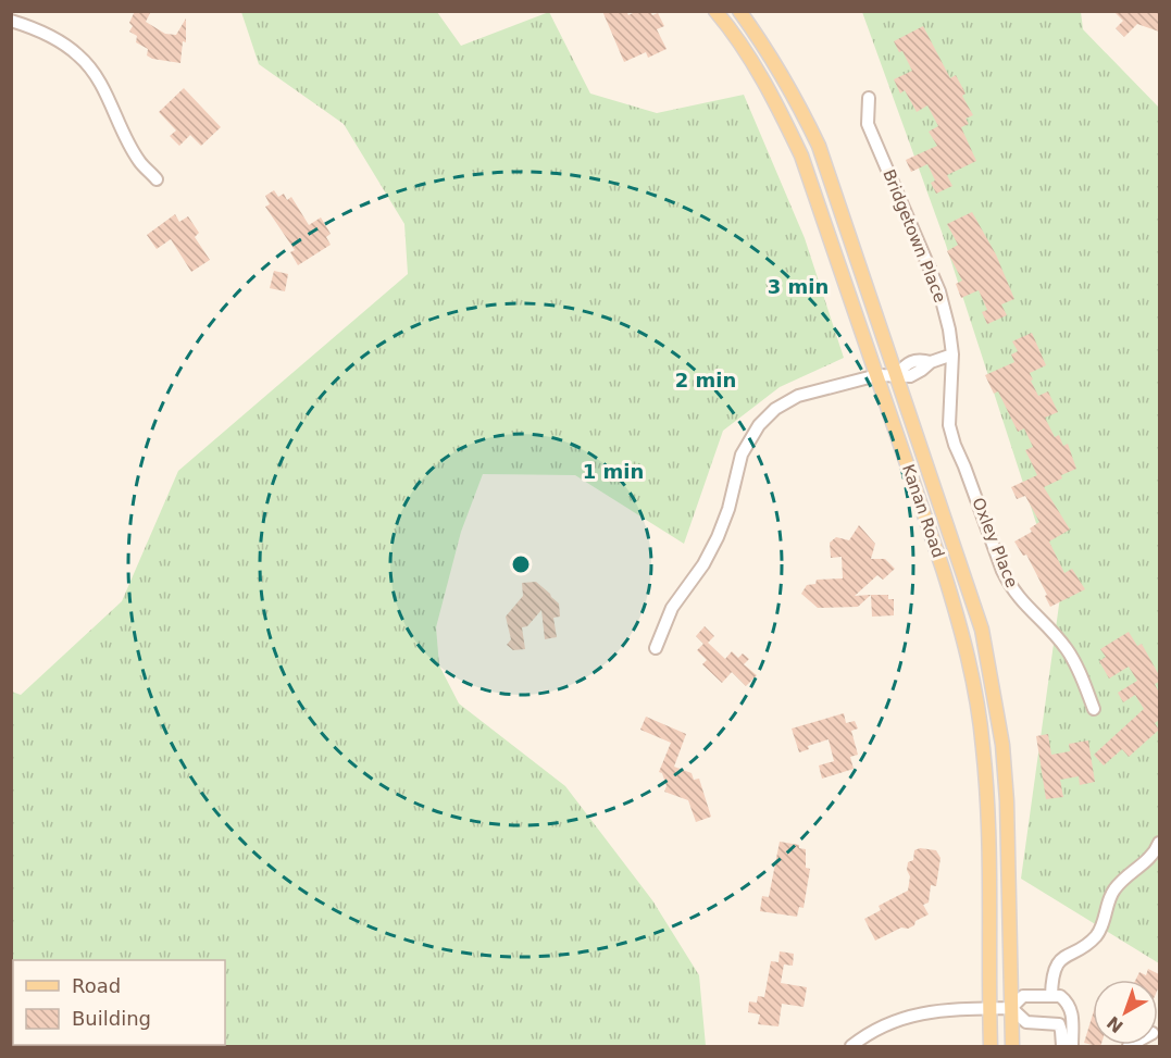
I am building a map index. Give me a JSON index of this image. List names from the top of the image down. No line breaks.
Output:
{"streets":{"main road":["Kanan Road"],"street":["Bridgetown Place","Oxley Place"]},"crossings":[["Bridgetown Place","Oxley Place"]],"legend":["Road","Building"],"north":"bottom left","rings":["3 min","2 min","1 min"]}
